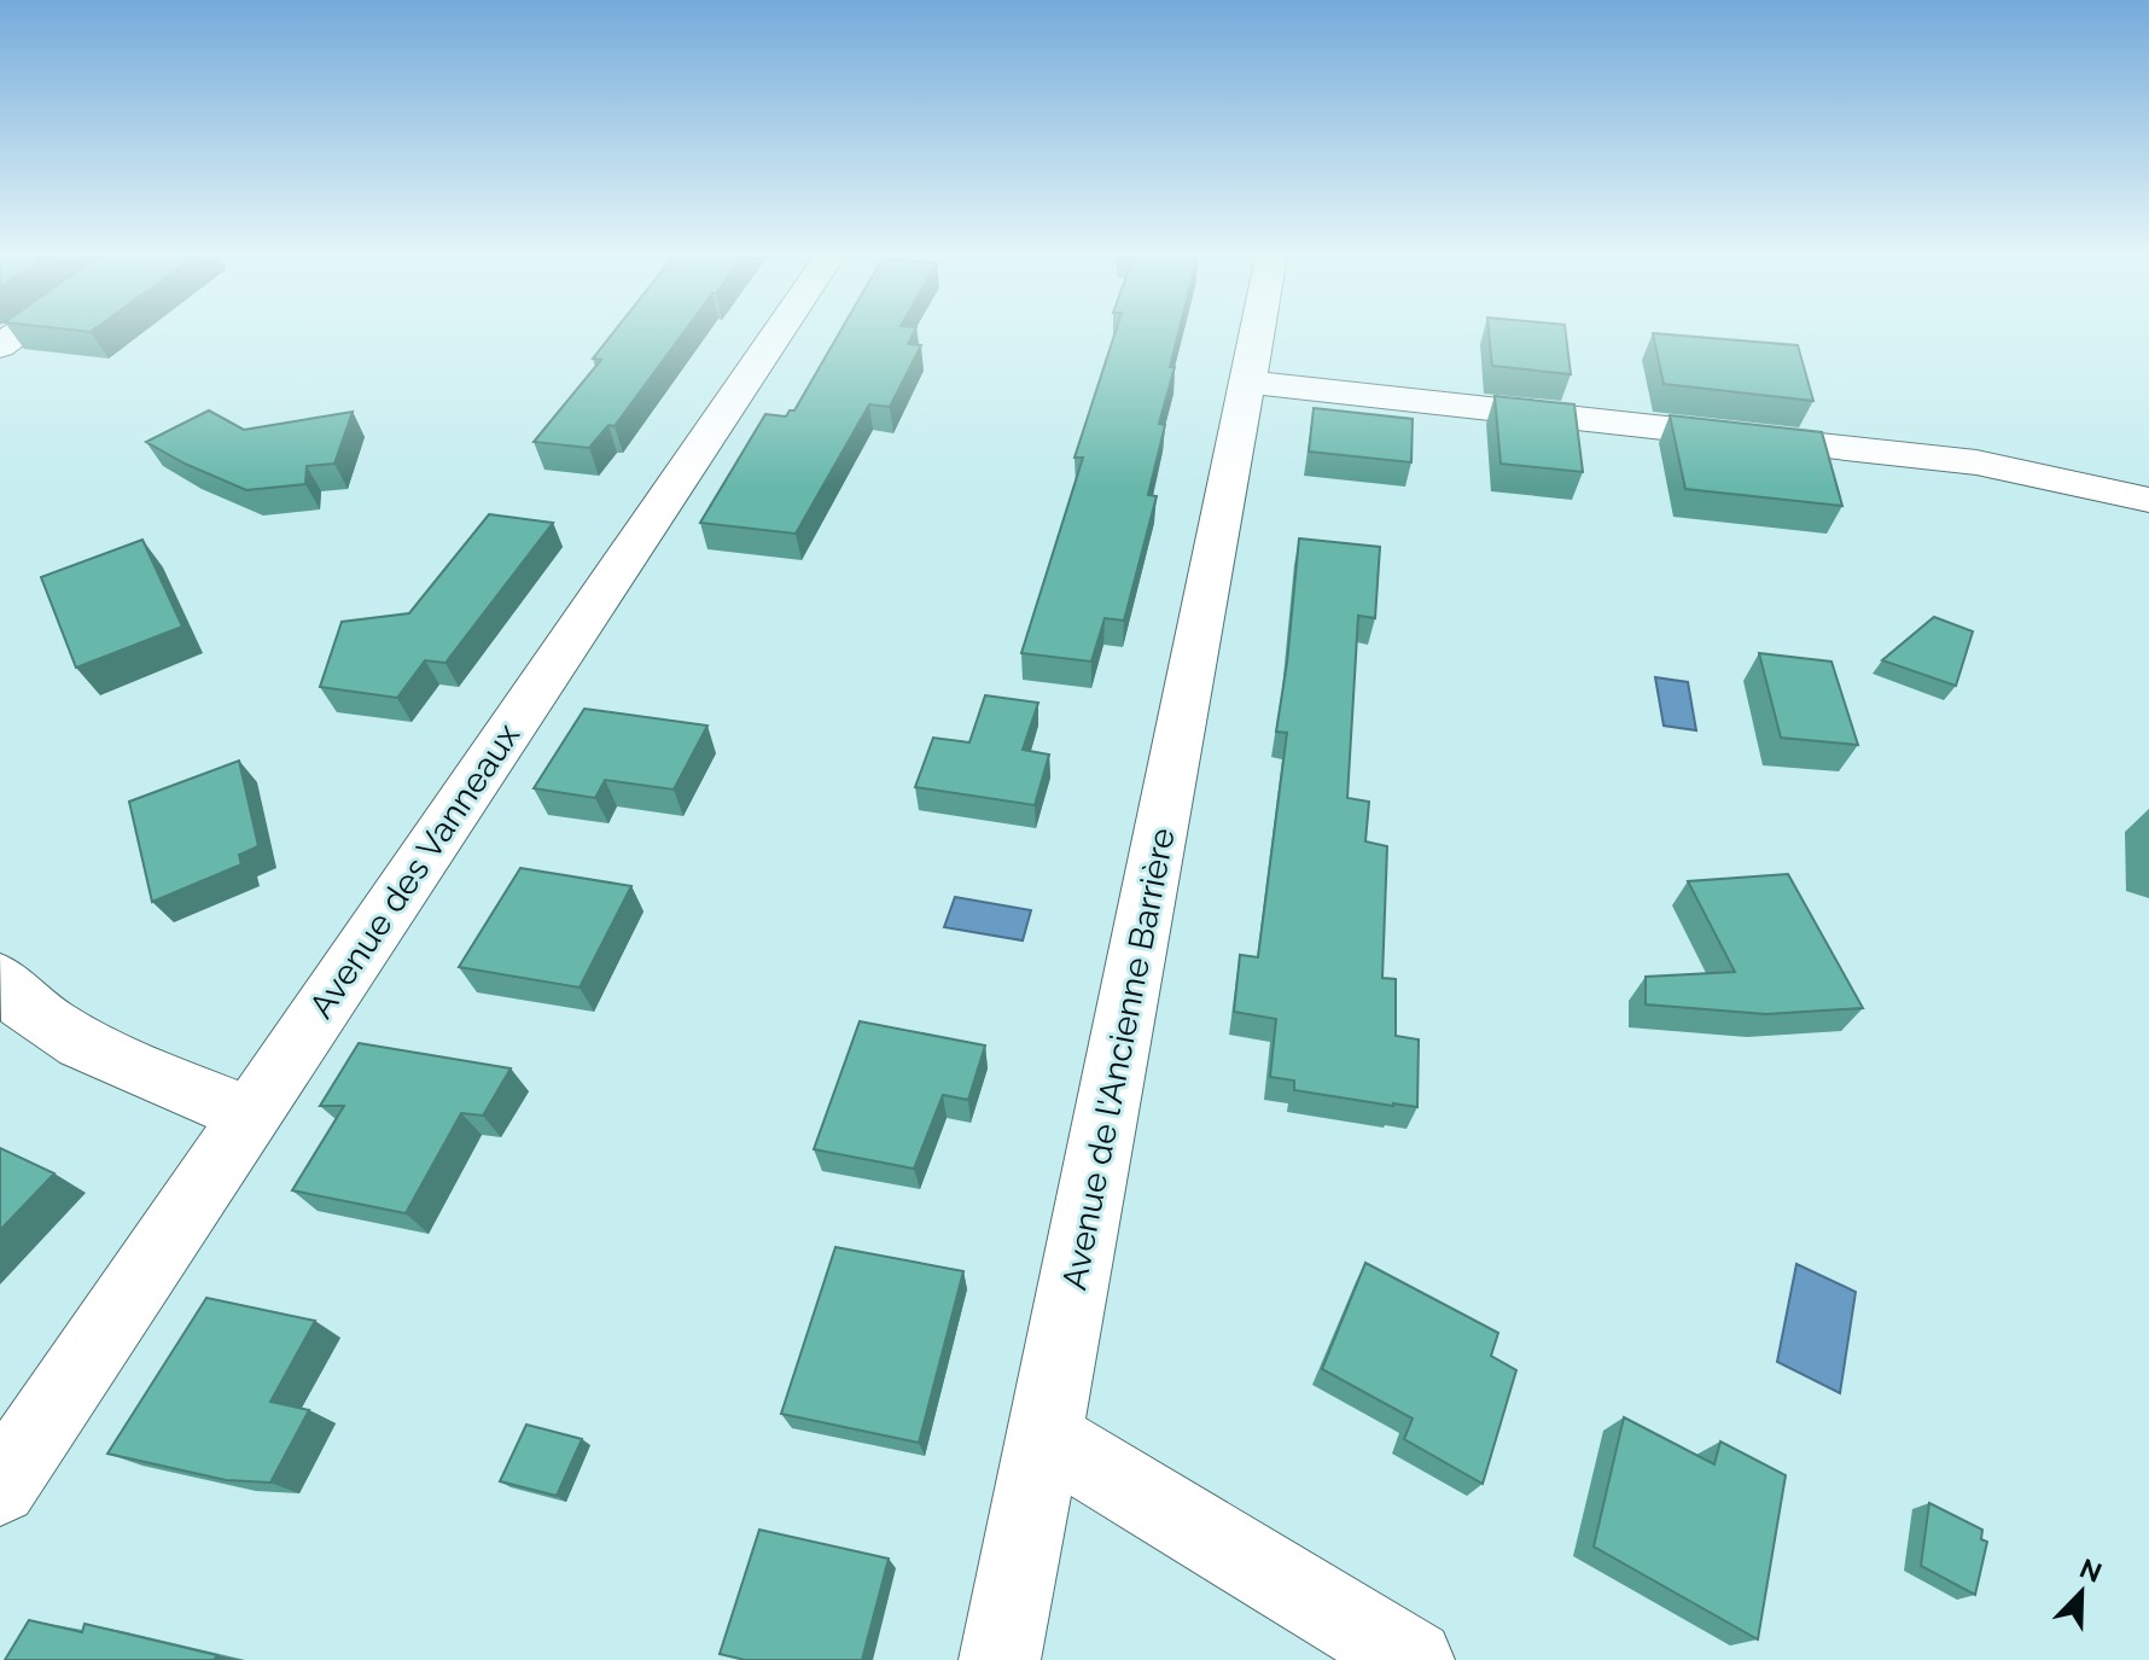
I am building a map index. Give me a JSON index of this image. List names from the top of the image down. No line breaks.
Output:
{"streets":{"street":["Avenue des Vanneaux","Avenue de l'Ancienne Barrière"]},"north":"top right"}
